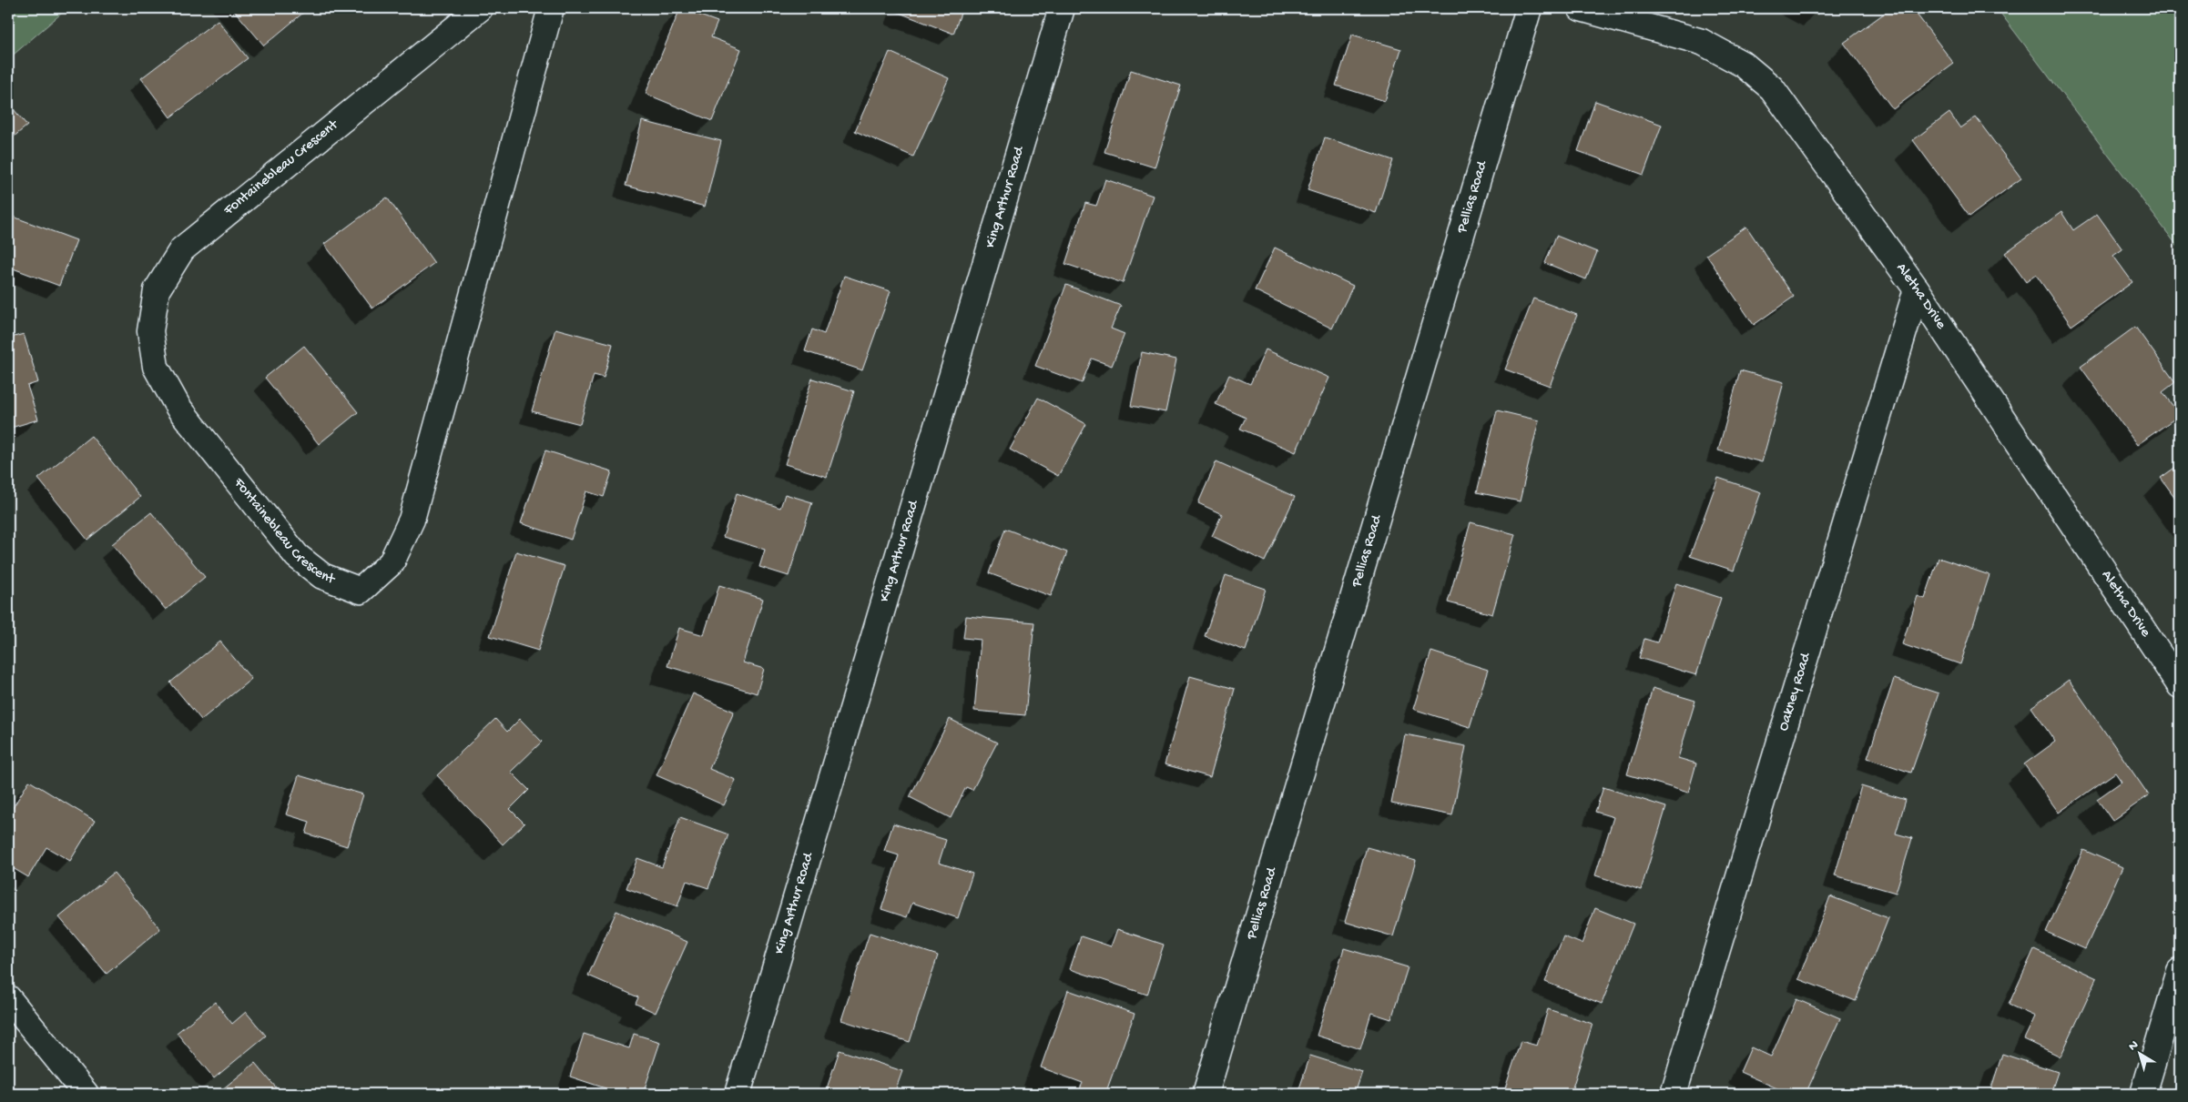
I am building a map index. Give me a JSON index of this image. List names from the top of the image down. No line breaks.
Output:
{"streets":{"street":["Fontainebleau Crescent","King Arthur Road","Pellias Road","Aletha Drive","Oakney Road"]},"crossings":[["Aletha Drive","Oakney Road"]],"north":"top left"}
